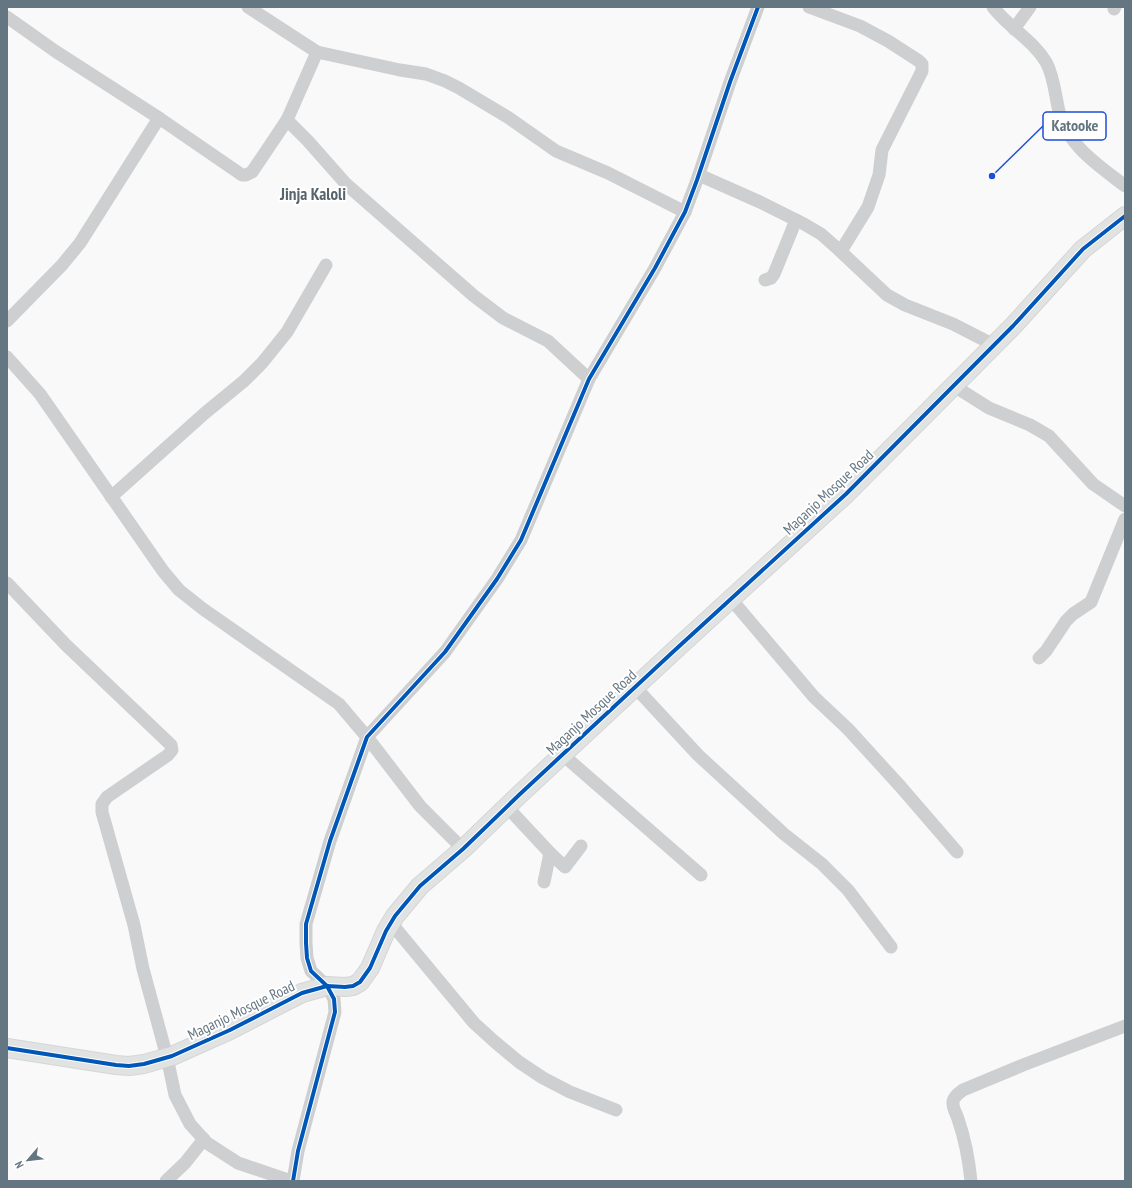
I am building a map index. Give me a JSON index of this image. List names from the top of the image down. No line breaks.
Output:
{"streets":{"street":["Maganjo Mosque Road"]},"districts":["Jinja Kaloli"],"places":["Katooke"],"north":"bottom left"}
